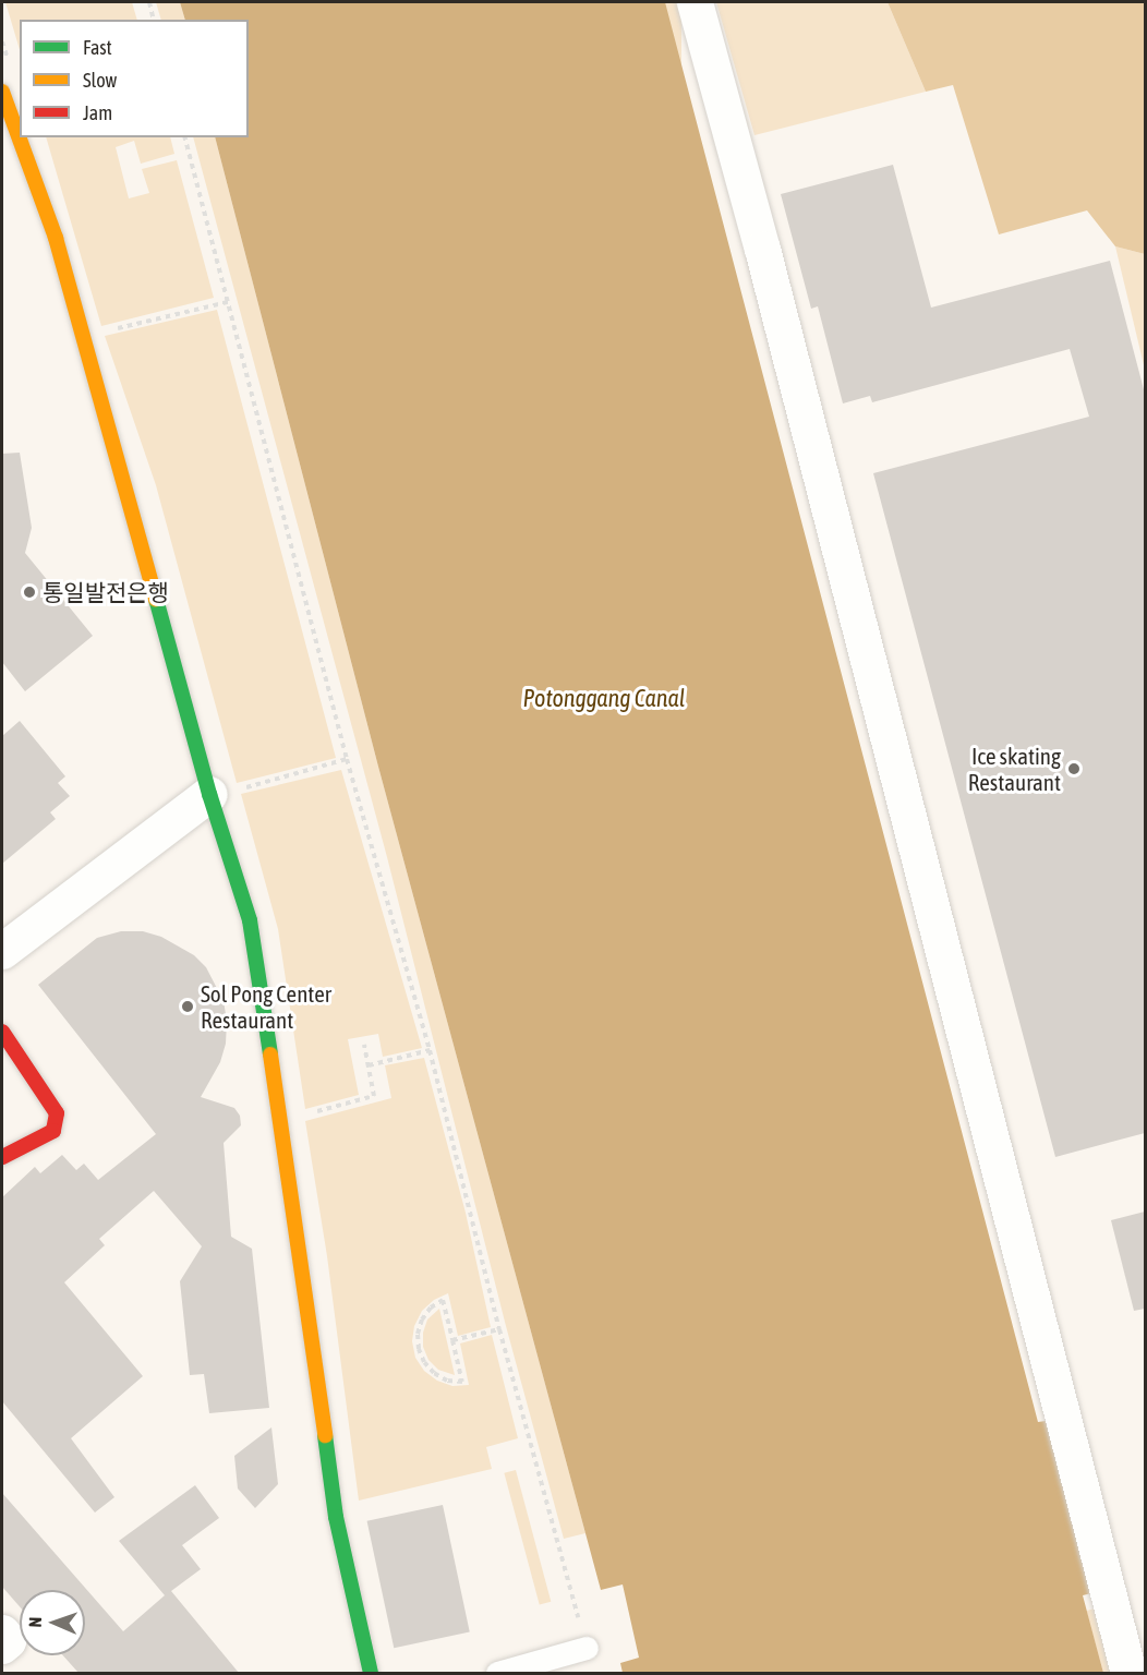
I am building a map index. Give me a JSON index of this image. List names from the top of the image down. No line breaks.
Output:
{"water":["Potonggang Canal"],"places":["통일발전은행","Ice skating Restaurant","Sol Pong Center Restaurant"],"legend":["Fast","Slow","Jam"],"north":"left"}
